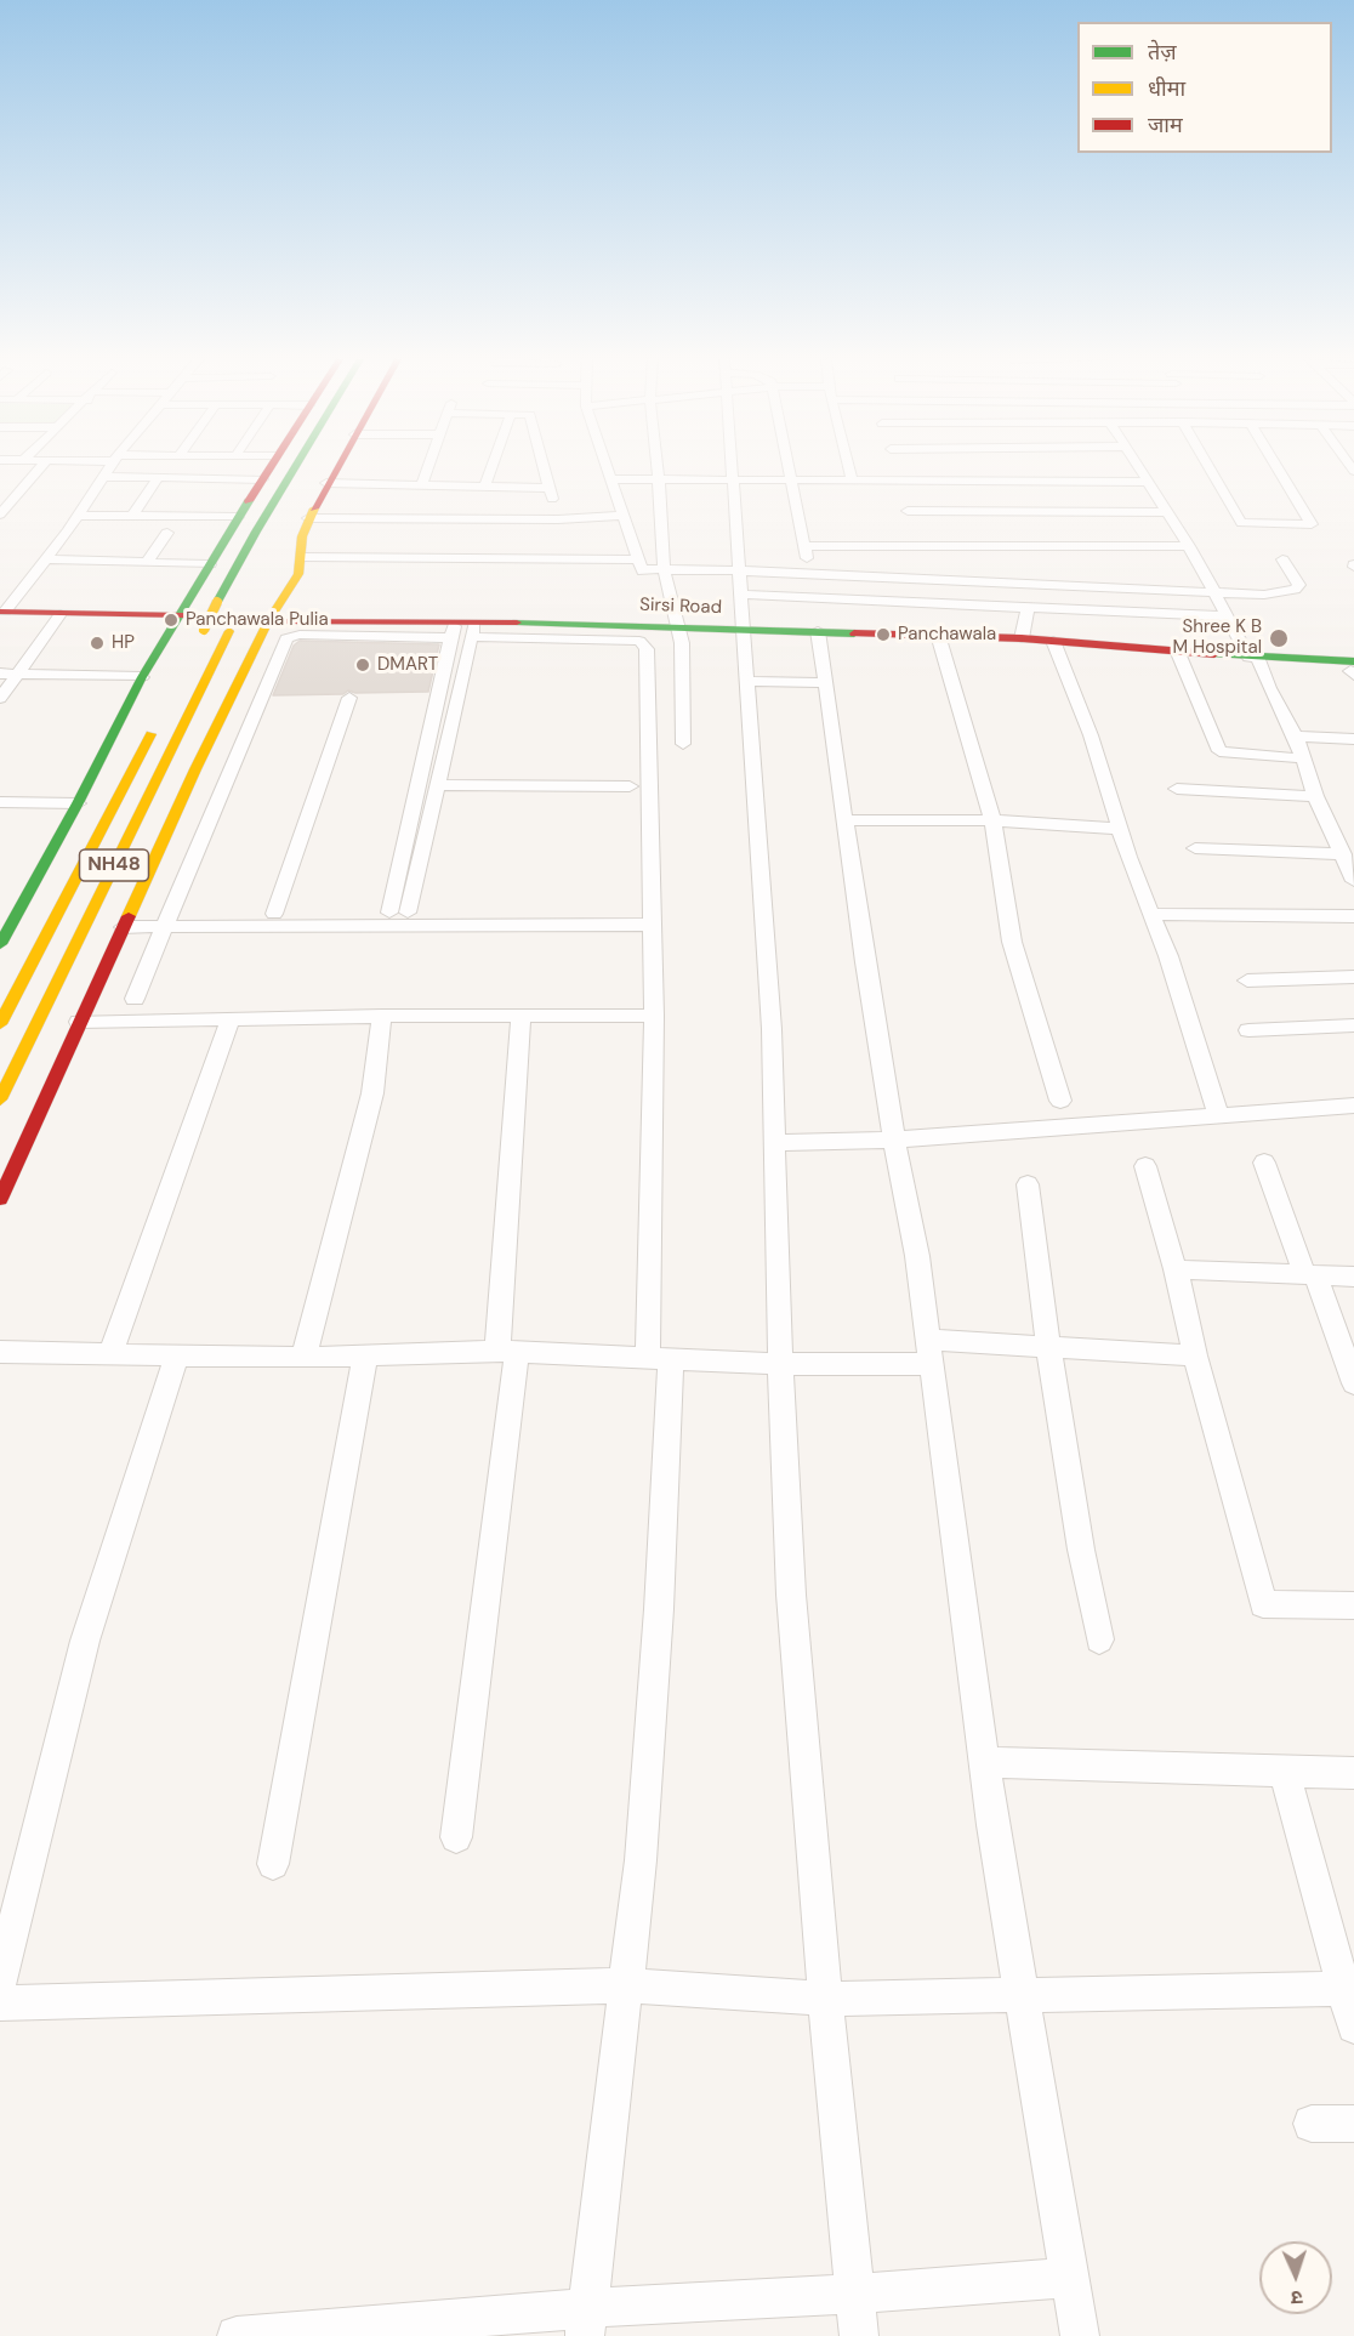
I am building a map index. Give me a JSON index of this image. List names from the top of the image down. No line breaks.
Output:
{"streets":{"main road":["Sirsi Road","NH48"]},"places":["Panchawala Pulia","Panchawala","Shree K B M Hospital","HP","DMART"],"legend":["तेज़","धीमा","जाम"],"north":"bottom"}
